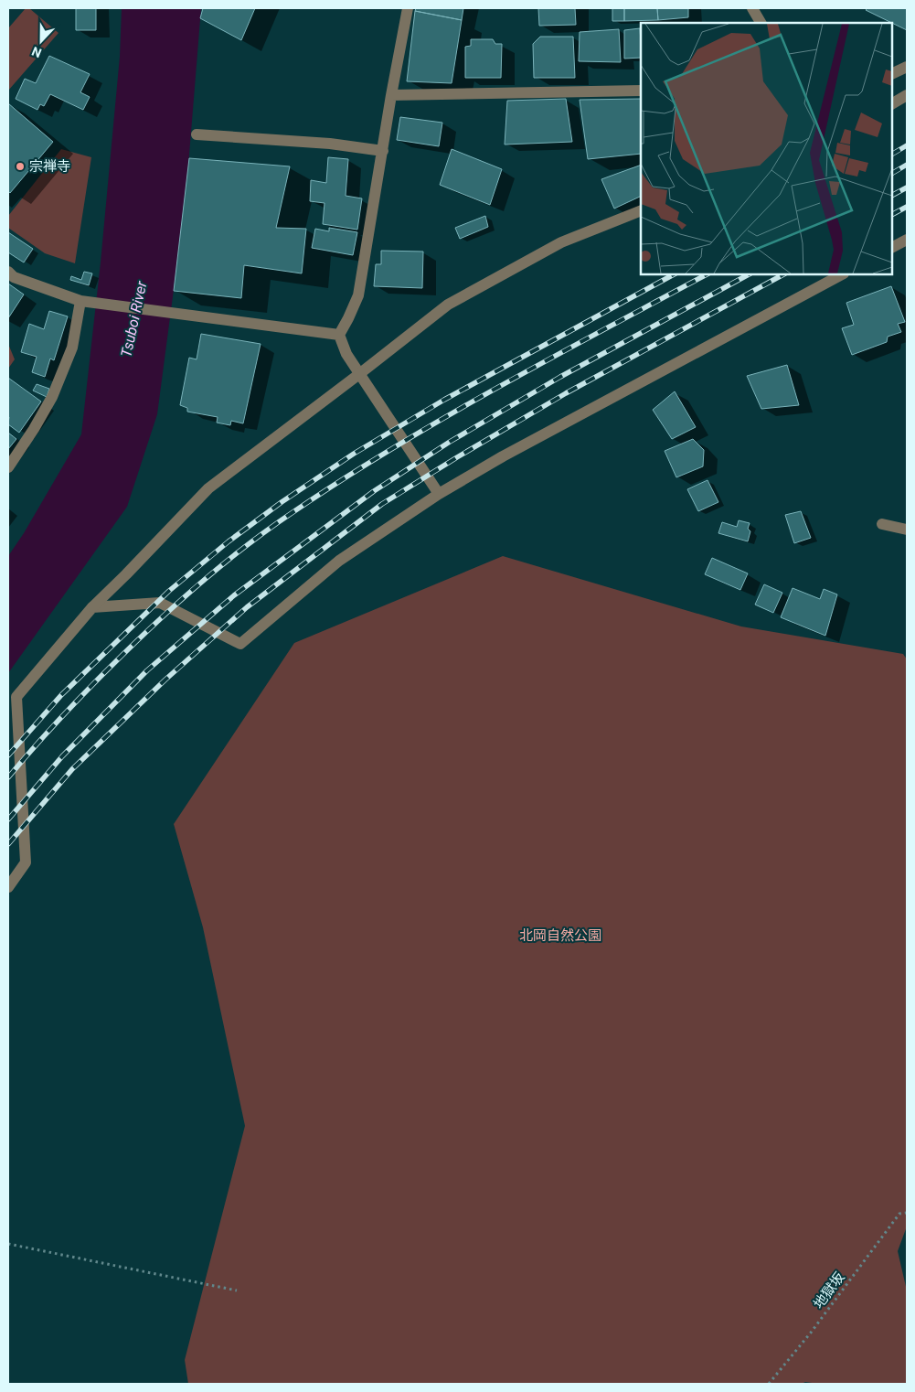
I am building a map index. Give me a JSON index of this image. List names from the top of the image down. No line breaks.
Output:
{"streets":{"path":["地獄坂"]},"water":["Tsuboi River"],"parks":["北岡自然公園"],"places":["宗禅寺"],"north":"bottom"}
